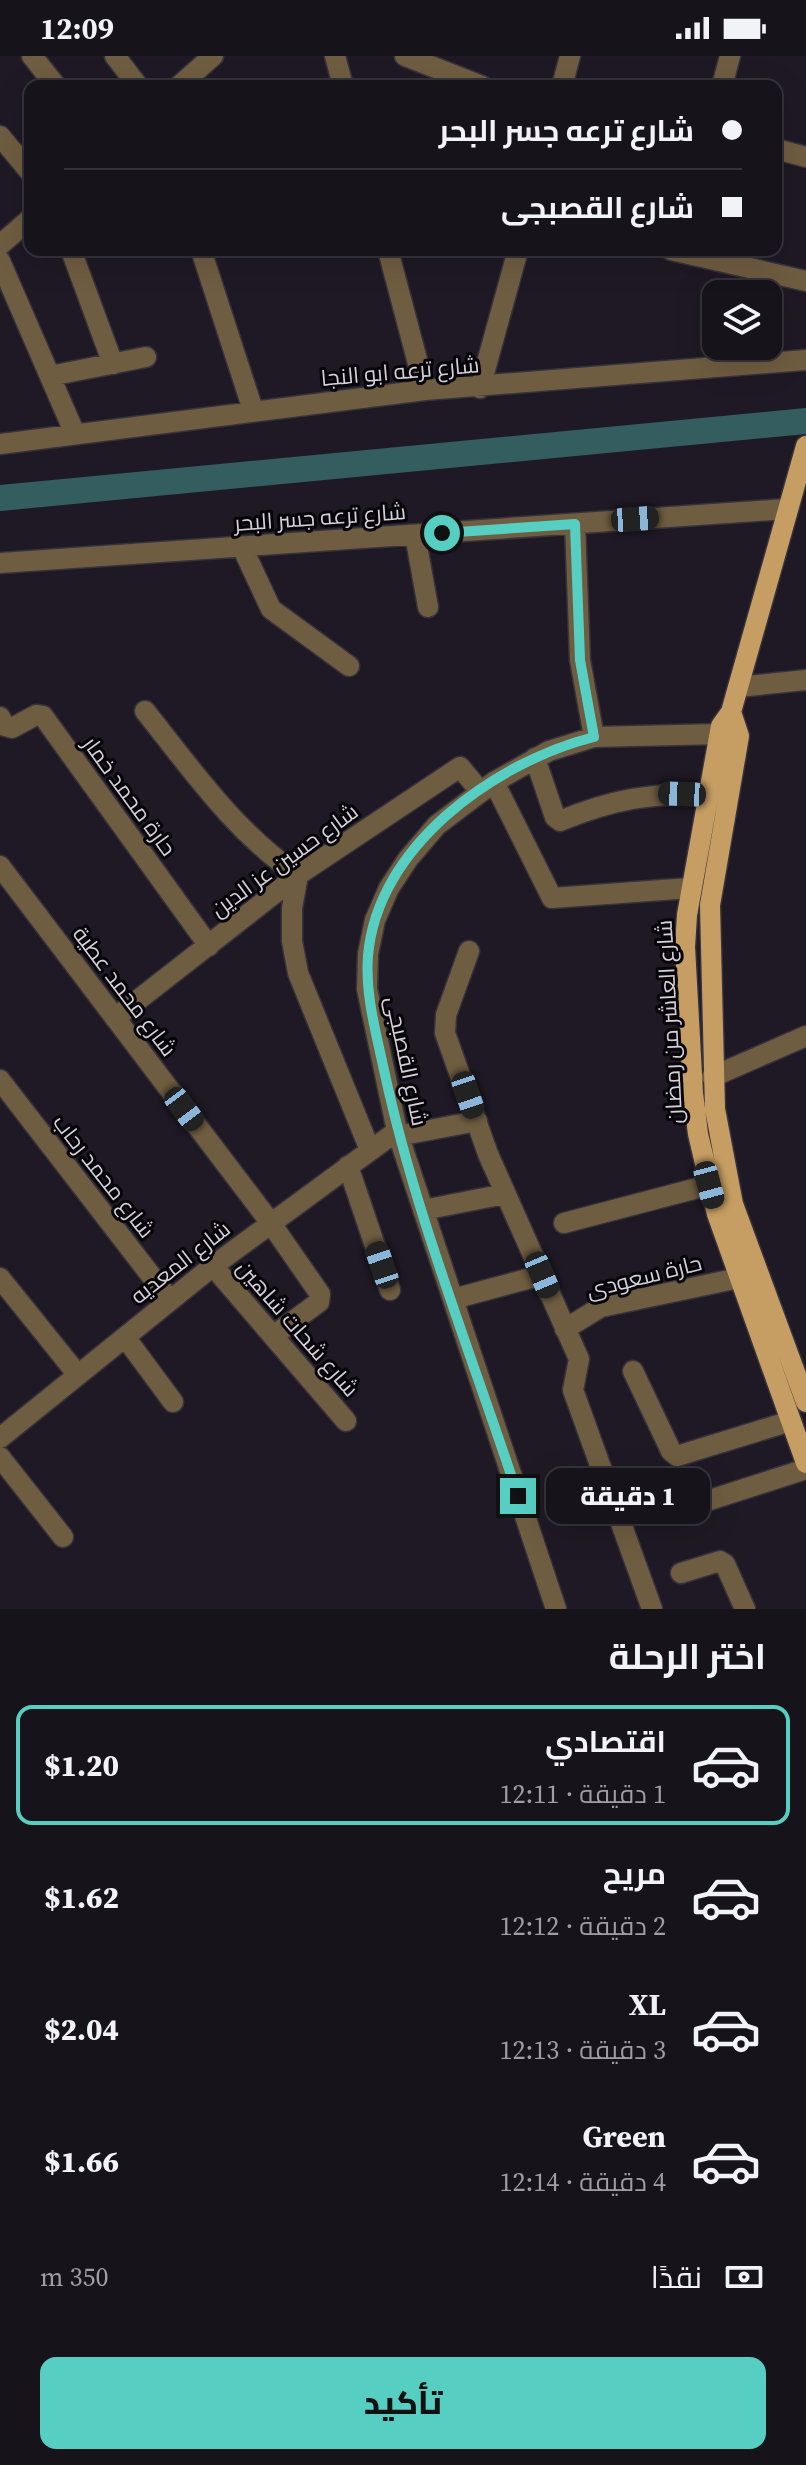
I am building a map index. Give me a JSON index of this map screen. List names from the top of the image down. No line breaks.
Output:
{"streets":{"main road":["شارع العاشر من رمضان"],"street":["شارع ترعه ابو النجا","شارع ترعه جسر البحر","حارة محمد خمار","شارع حسين عز الدين","شارع محمد عطية","شارع القصبجى","شارع محمد رحاب","شارع المعديه","حارة سعودى","شارع شحات شاهين"]},"crossings":[["شارع ترعه جسر البحر","شارع العاشر من رمضان"],["حارة محمد خمار","شارع حسين عز الدين"],["شارع حسين عز الدين","شارع محمد عطية"],["شارع حسين عز الدين","شارع القصبجى"],["شارع محمد عطية","شارع المعديه"],["شارع محمد عطية","شارع شحات شاهين"],["شارع العاشر من رمضان","شارع القصبجى"],["شارع العاشر من رمضان","حارة سعودى"],["شارع القصبجى","شارع المعديه"],["شارع محمد رحاب","شارع المعديه"],["شارع المعديه","شارع شحات شاهين"]],"page":{"status":"12:09","banner":["شارع ترعه جسر البحر","شارع القصبجى"],"bubble":"1 دقيقة","heading":"اختر الرحلة","list":[{"name":"اقتصادي","note":"1 دقيقة · 12:11","value":"$1.20"},{"name":"مريح","note":"2 دقيقة · 12:12","value":"$1.62"},{"name":"XL","note":"3 دقيقة · 12:13","value":"$2.04"},{"name":"Green","note":"4 دقيقة · 12:14","value":"$1.66"}],"pay":["نقدًا","350 m"],"buttons":"تأكيد"}}
